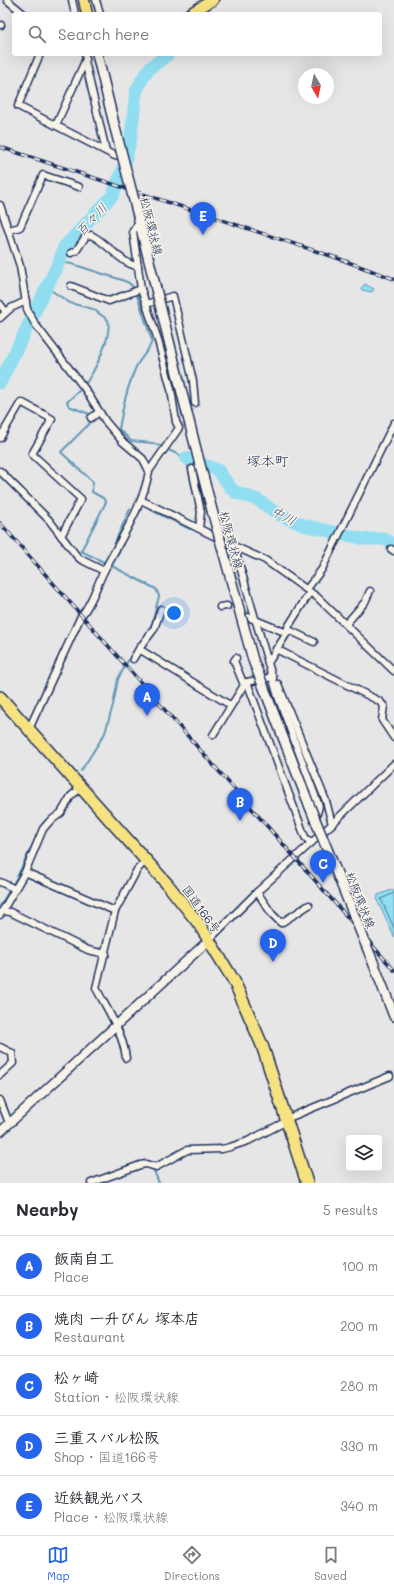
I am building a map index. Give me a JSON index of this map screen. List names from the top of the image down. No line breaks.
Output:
{"streets":{"highway":["国道166号"],"main road":["松阪環状線"]},"districts":["塚本町"],"water":["百々川","中川"],"north":"bottom","page":{"search":"Search here","pins":["E","A","B","C","D"],"heading":["Nearby","5 results"],"list":[{"mark":"A","name":"飯南自工","note":"Place","value":"100 m"},{"mark":"B","name":"焼肉 一升びん 塚本店","note":"Restaurant","value":"200 m"},{"mark":"C","name":"松ヶ崎","note":"Station · 松阪環状線","value":"280 m"},{"mark":"D","name":"三重スバル松阪","note":"Shop · 国道166号","value":"330 m"},{"mark":"E","name":"近鉄観光バス","note":"Place · 松阪環状線","value":"340 m"}],"nav":["Map","Directions","Saved"]}}
